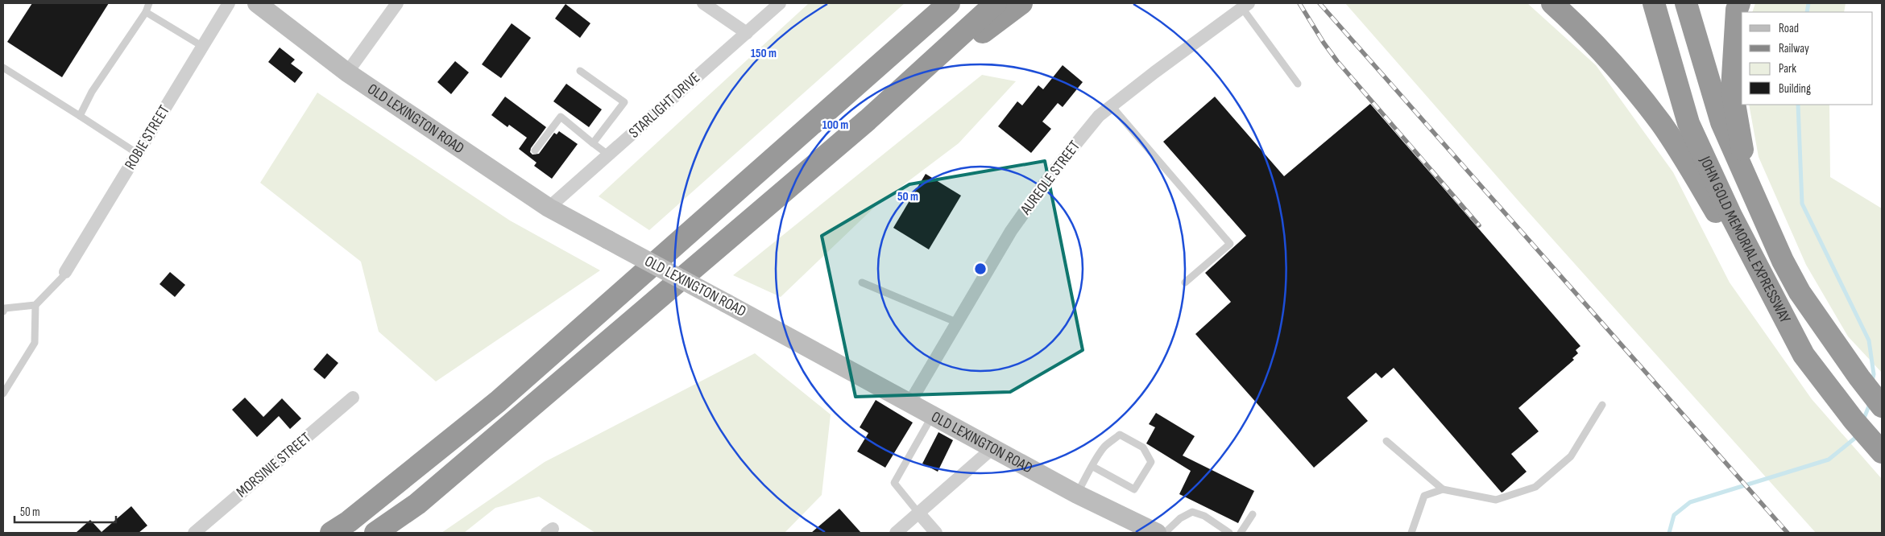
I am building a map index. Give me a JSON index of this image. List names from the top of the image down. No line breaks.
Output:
{"streets":{"highway":["JOHN GOLD MEMORIAL EXPRESSWAY"],"main road":["OLD LEXINGTON ROAD"],"street":["STARLIGHT DRIVE","ROBIE STREET","AUREOLE STREET","MORSINIE STREET"]},"crossings":[["STARLIGHT DRIVE","OLD LEXINGTON ROAD"],["OLD LEXINGTON ROAD","AUREOLE STREET"]],"legend":["Road","Railway","Park","Building"],"scale_bar":"50 m","rings":["150 m","100 m","50 m"]}
